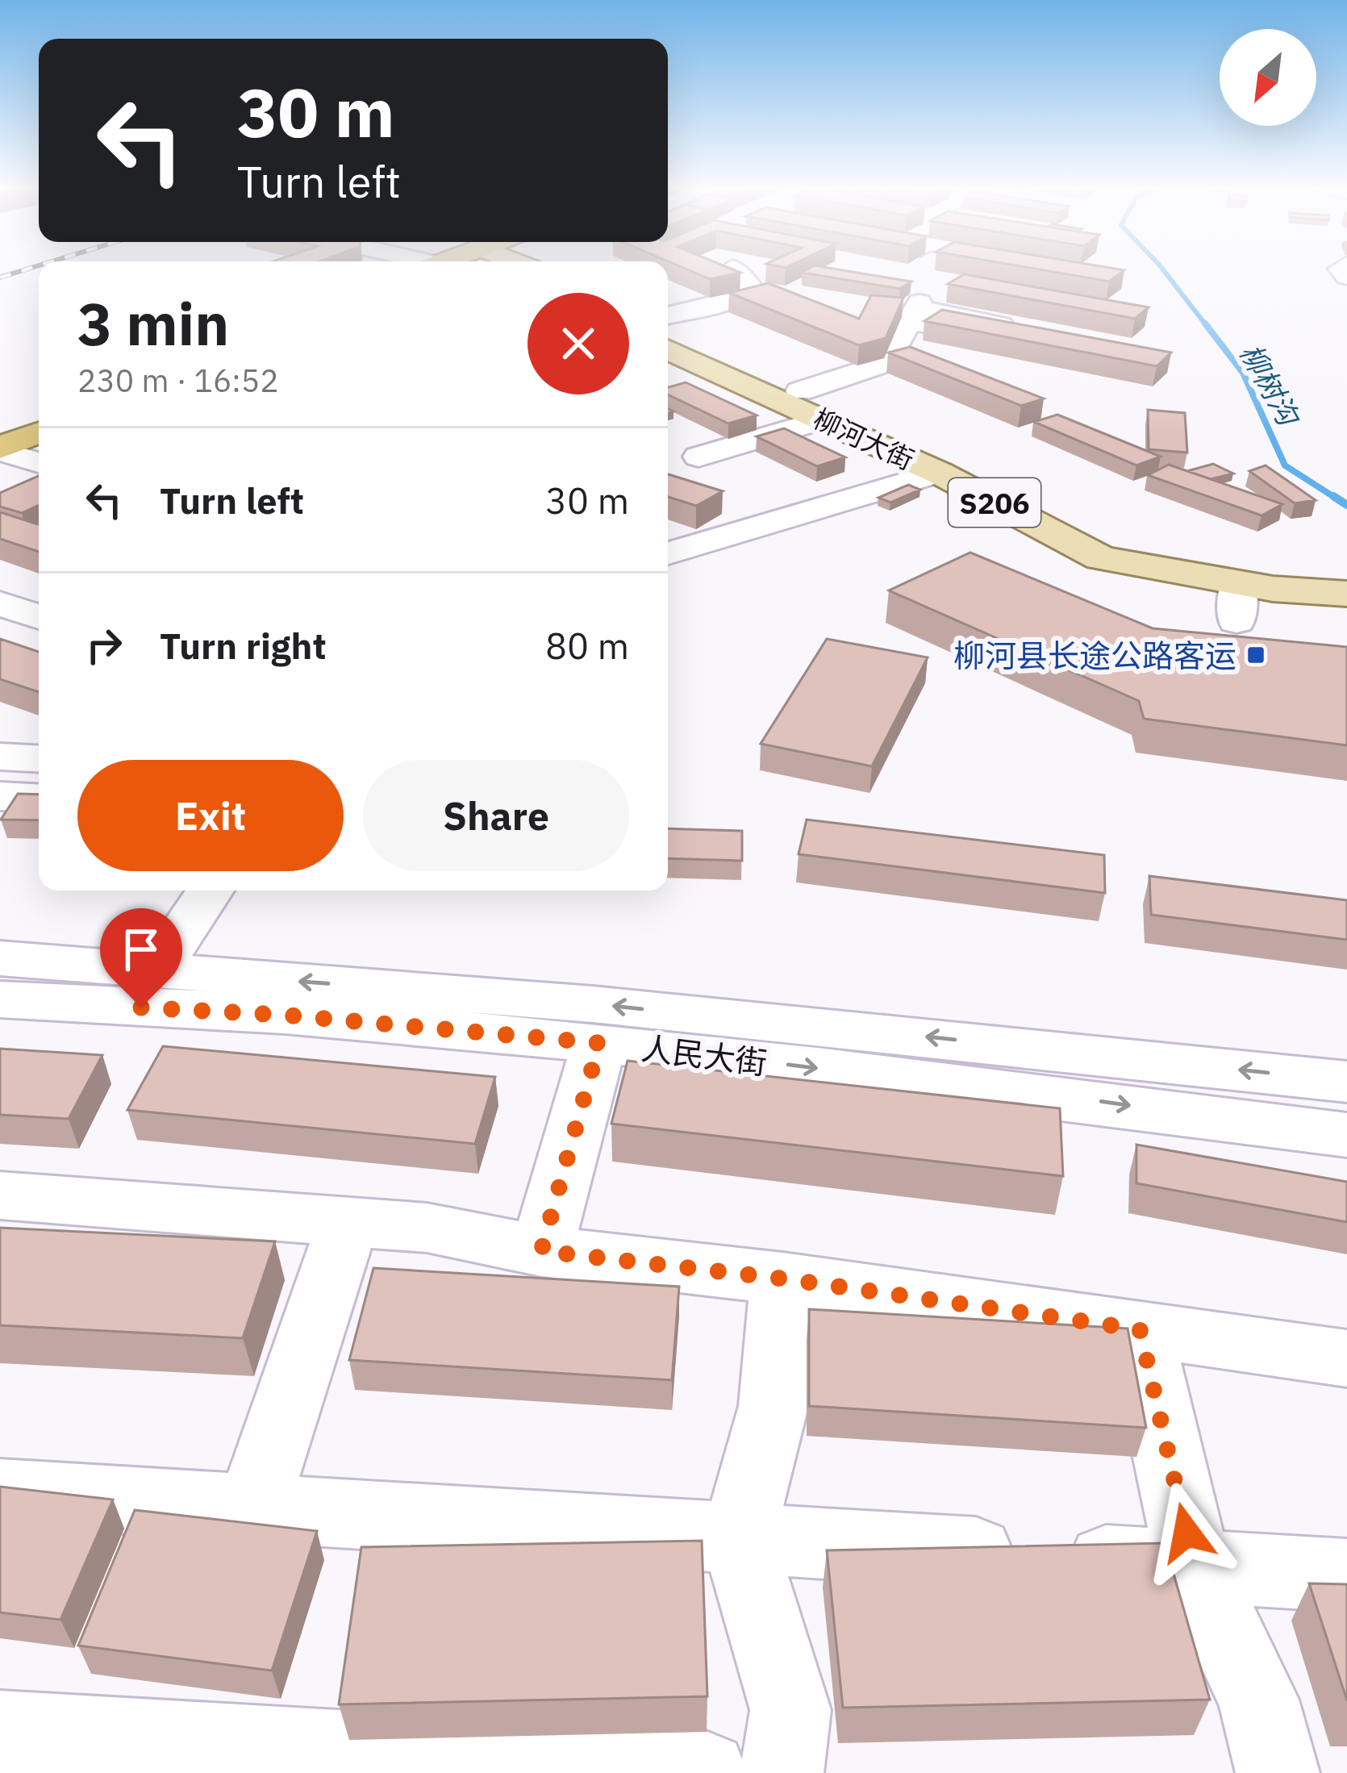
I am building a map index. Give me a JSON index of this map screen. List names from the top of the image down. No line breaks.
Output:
{"streets":{"main road":["柳河大街","S206"],"street":["人民大街"]},"water":["柳树沟"],"places":{"transit":["柳河县长途公路客运"]},"north":"bottom left","page":{"turn":["30 m","Turn left"],"heading":["3 min","230 m · 16:52"],"list":[{"name":"Turn left","value":"30 m"},{"name":"Turn right","value":"80 m"}],"buttons":["Exit","Share"]}}
